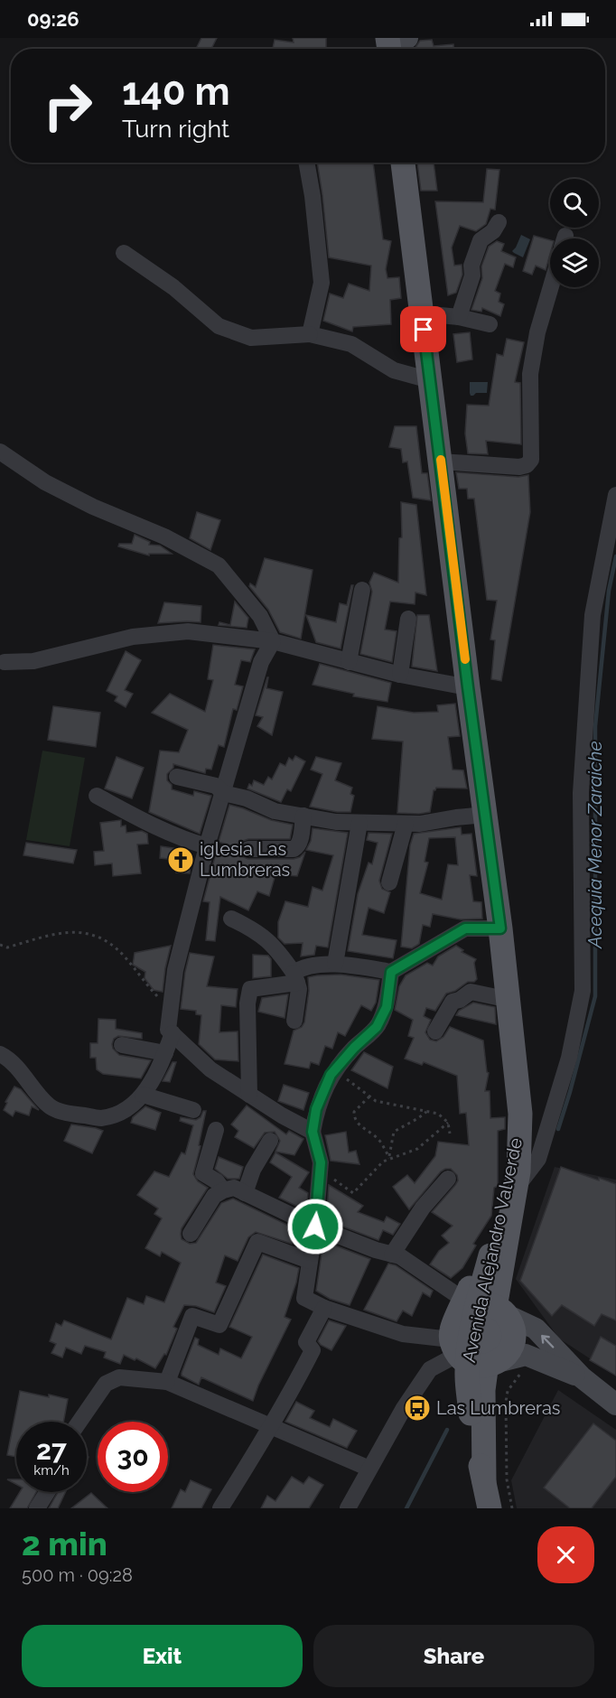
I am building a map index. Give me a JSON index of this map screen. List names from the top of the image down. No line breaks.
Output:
{"streets":{"main road":["Avenida Alejandro Valverde"]},"water":["Acequia Menor Zaraiche"],"places":{"church":["iglesia Las Lumbreras"],"bus stop":["Las Lumbreras"]},"page":{"status":"09:26","turn":["140 m","Turn right"],"speed":"27 km/h","limit":"30","heading":["2 min","500 m · 09:28"],"buttons":["Exit","Share"]}}
